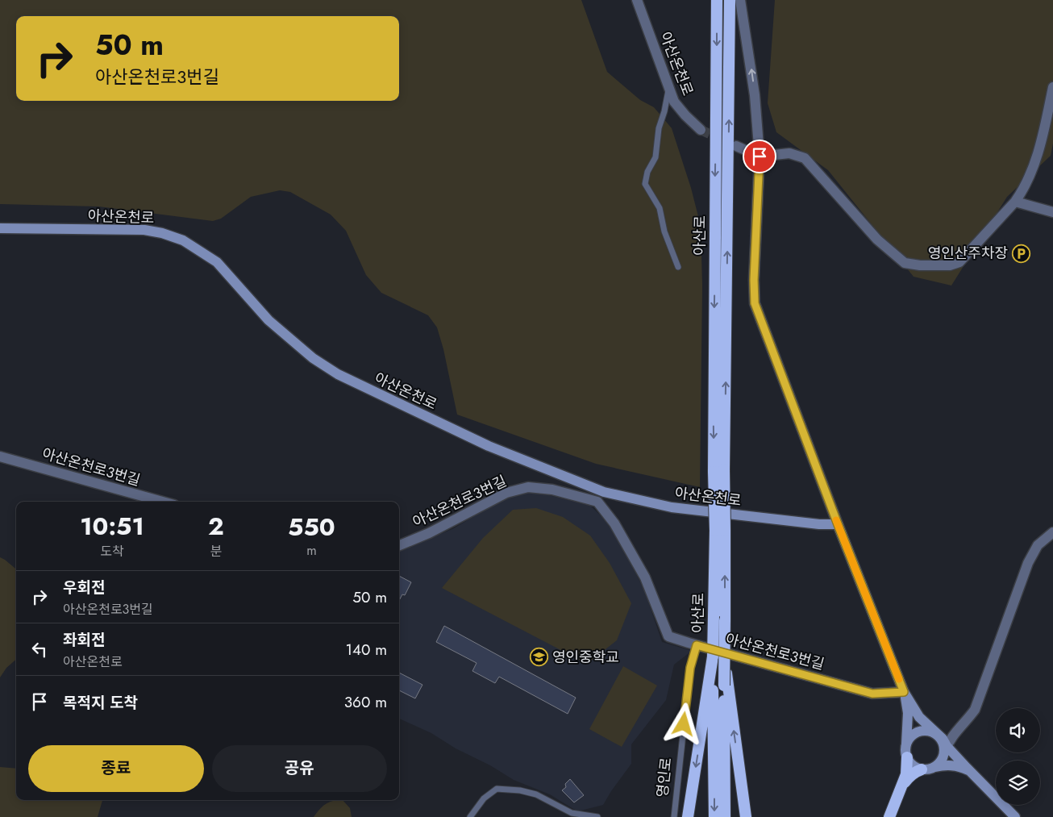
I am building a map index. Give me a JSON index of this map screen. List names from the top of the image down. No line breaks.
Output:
{"streets":{"highway":["아산로"],"main road":["아산온천로"],"street":["아산온천로3번길"],"lane":["영인로"]},"crossings":[["아산온천로3번길","영인로"]],"places":{"parking":["영인산주차장"],"school or university":["영인중학교"]},"page":{"turn":["50 m","아산온천로3번길"],"eta":["10:51","도착","2","분","550","m"],"list":[{"name":"우회전","note":"아산온천로3번길","value":"50 m"},{"name":"좌회전","note":"아산온천로","value":"140 m"},{"name":"목적지 도착","value":"360 m"}],"buttons":["종료","공유"]}}
